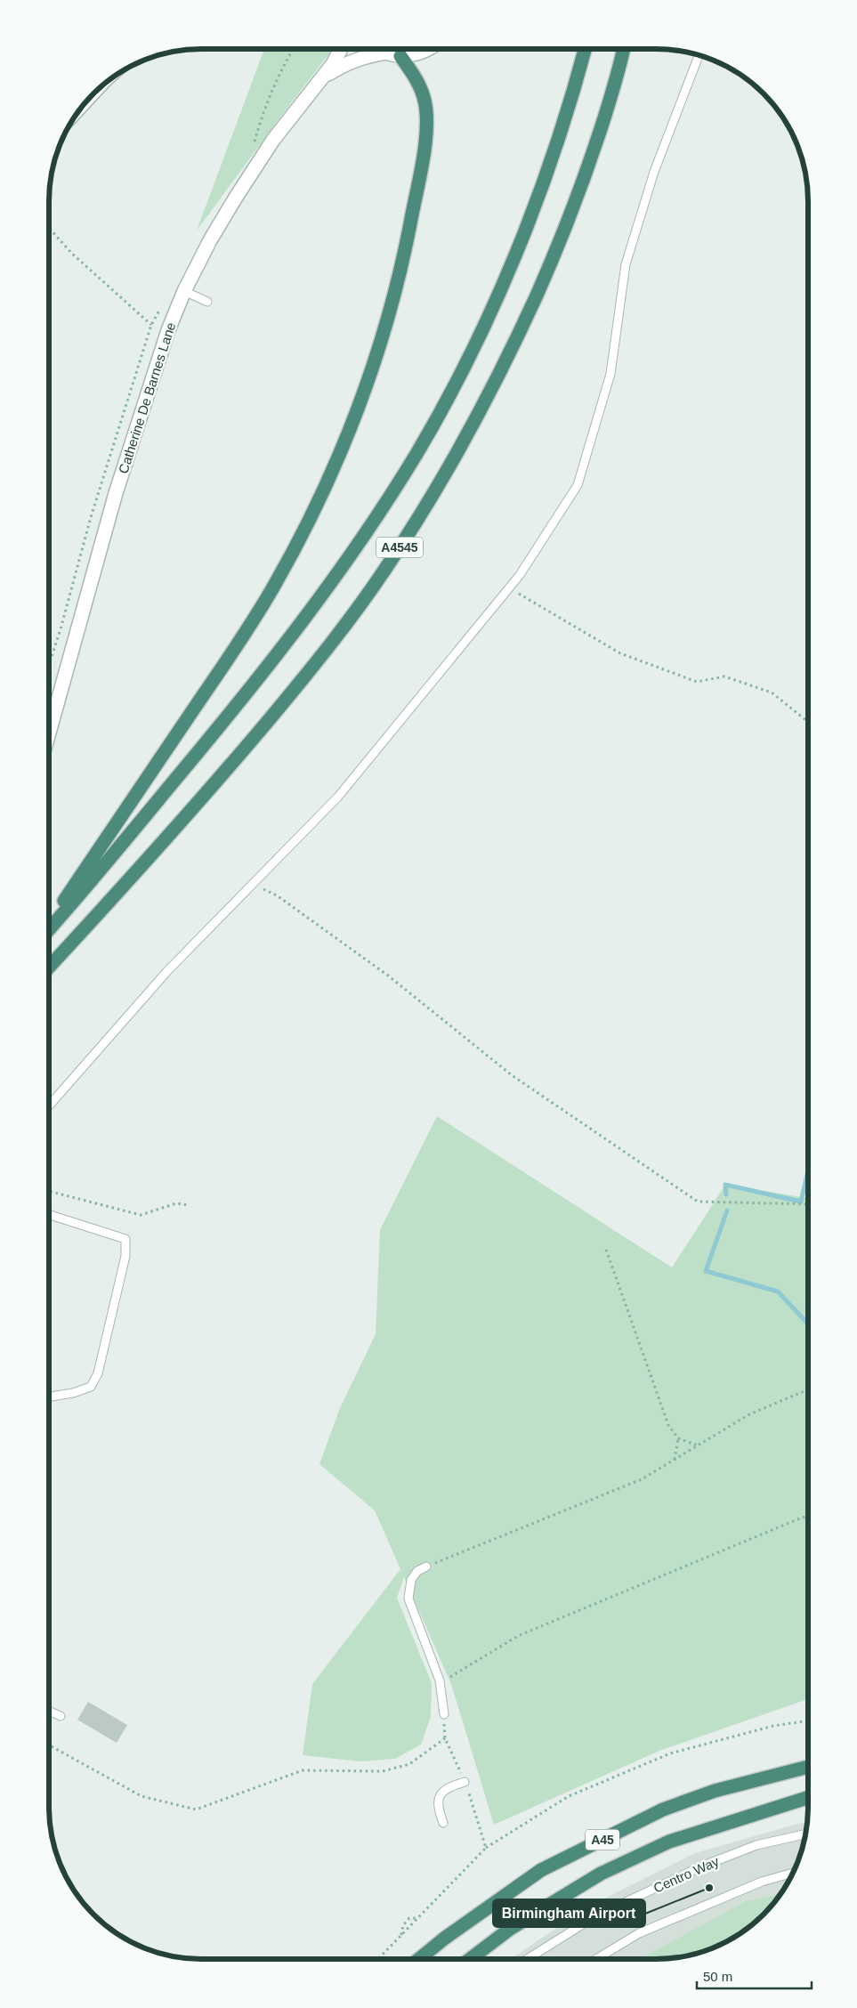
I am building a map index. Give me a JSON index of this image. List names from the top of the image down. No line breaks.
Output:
{"streets":{"highway":["A4545","A45"],"street":["Catherine De Barnes Lane"],"lane":["Centro Way"]},"places":["Birmingham Airport"],"scale_bar":"50 m"}
